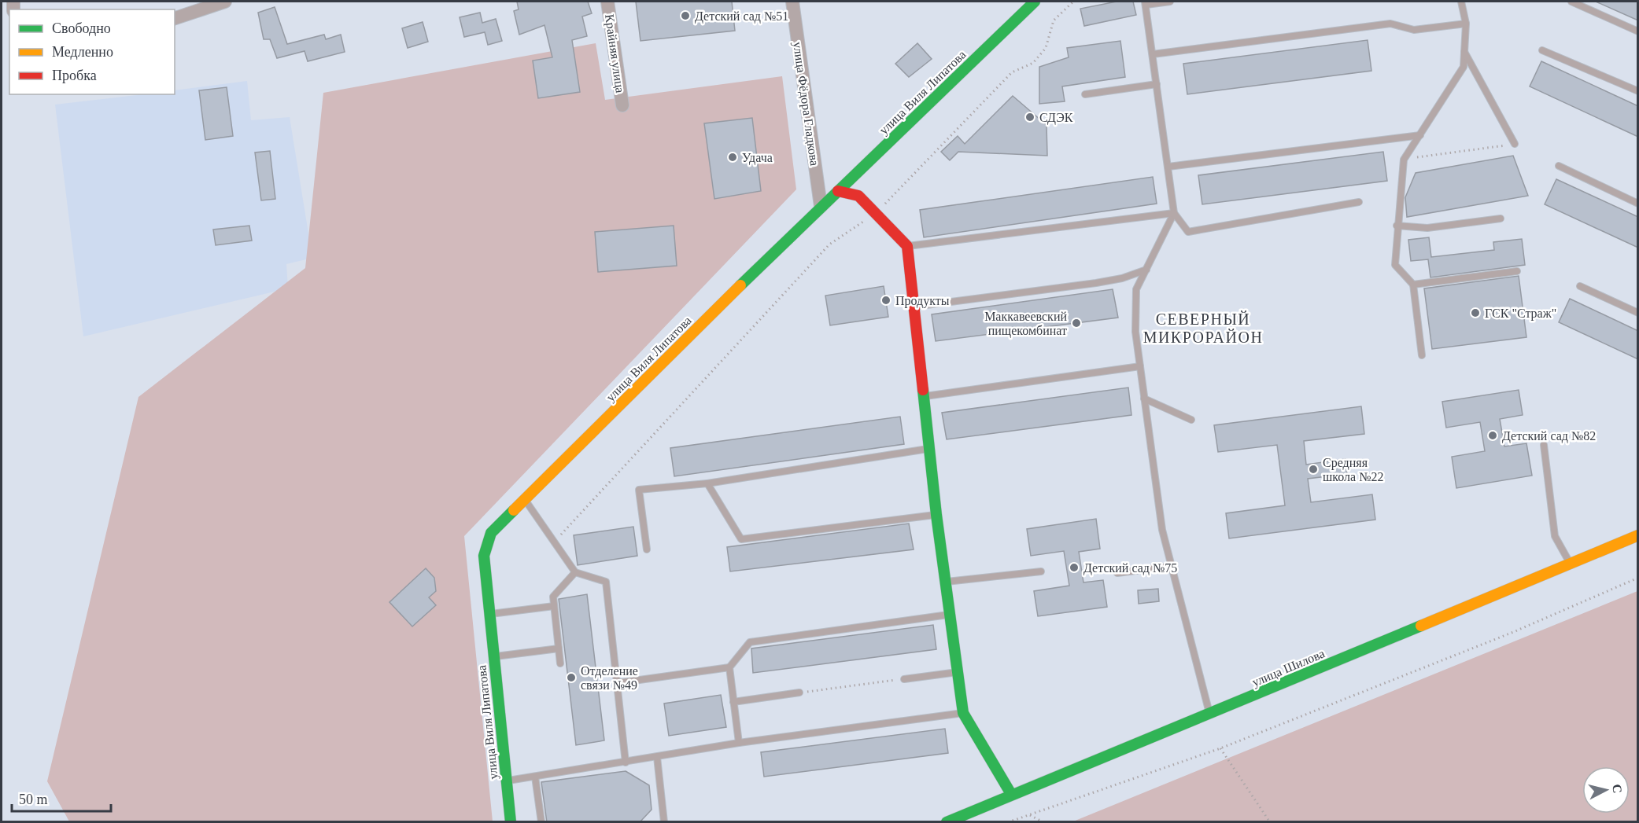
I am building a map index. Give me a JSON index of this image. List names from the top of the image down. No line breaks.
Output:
{"streets":{"street":["Крайняя улица","улица Виля Липатова","улица Фёдора Гладкова","улица Шилова"]},"crossings":[["улица Виля Липатова","улица Фёдора Гладкова"]],"districts":["СЕВЕРНЫЙ МИКРОРАЙОН"],"places":["Детский сад №51","СДЭК","Удача","Продукты","ГСК \"Страж\"","Маккавеевский пищекомбинат","Детский сад №82","Средняя школа №22","Детский сад №75","Отделение связи №49"],"legend":["Свободно","Медленно","Пробка"],"scale_bar":"50 m","north":"right"}
